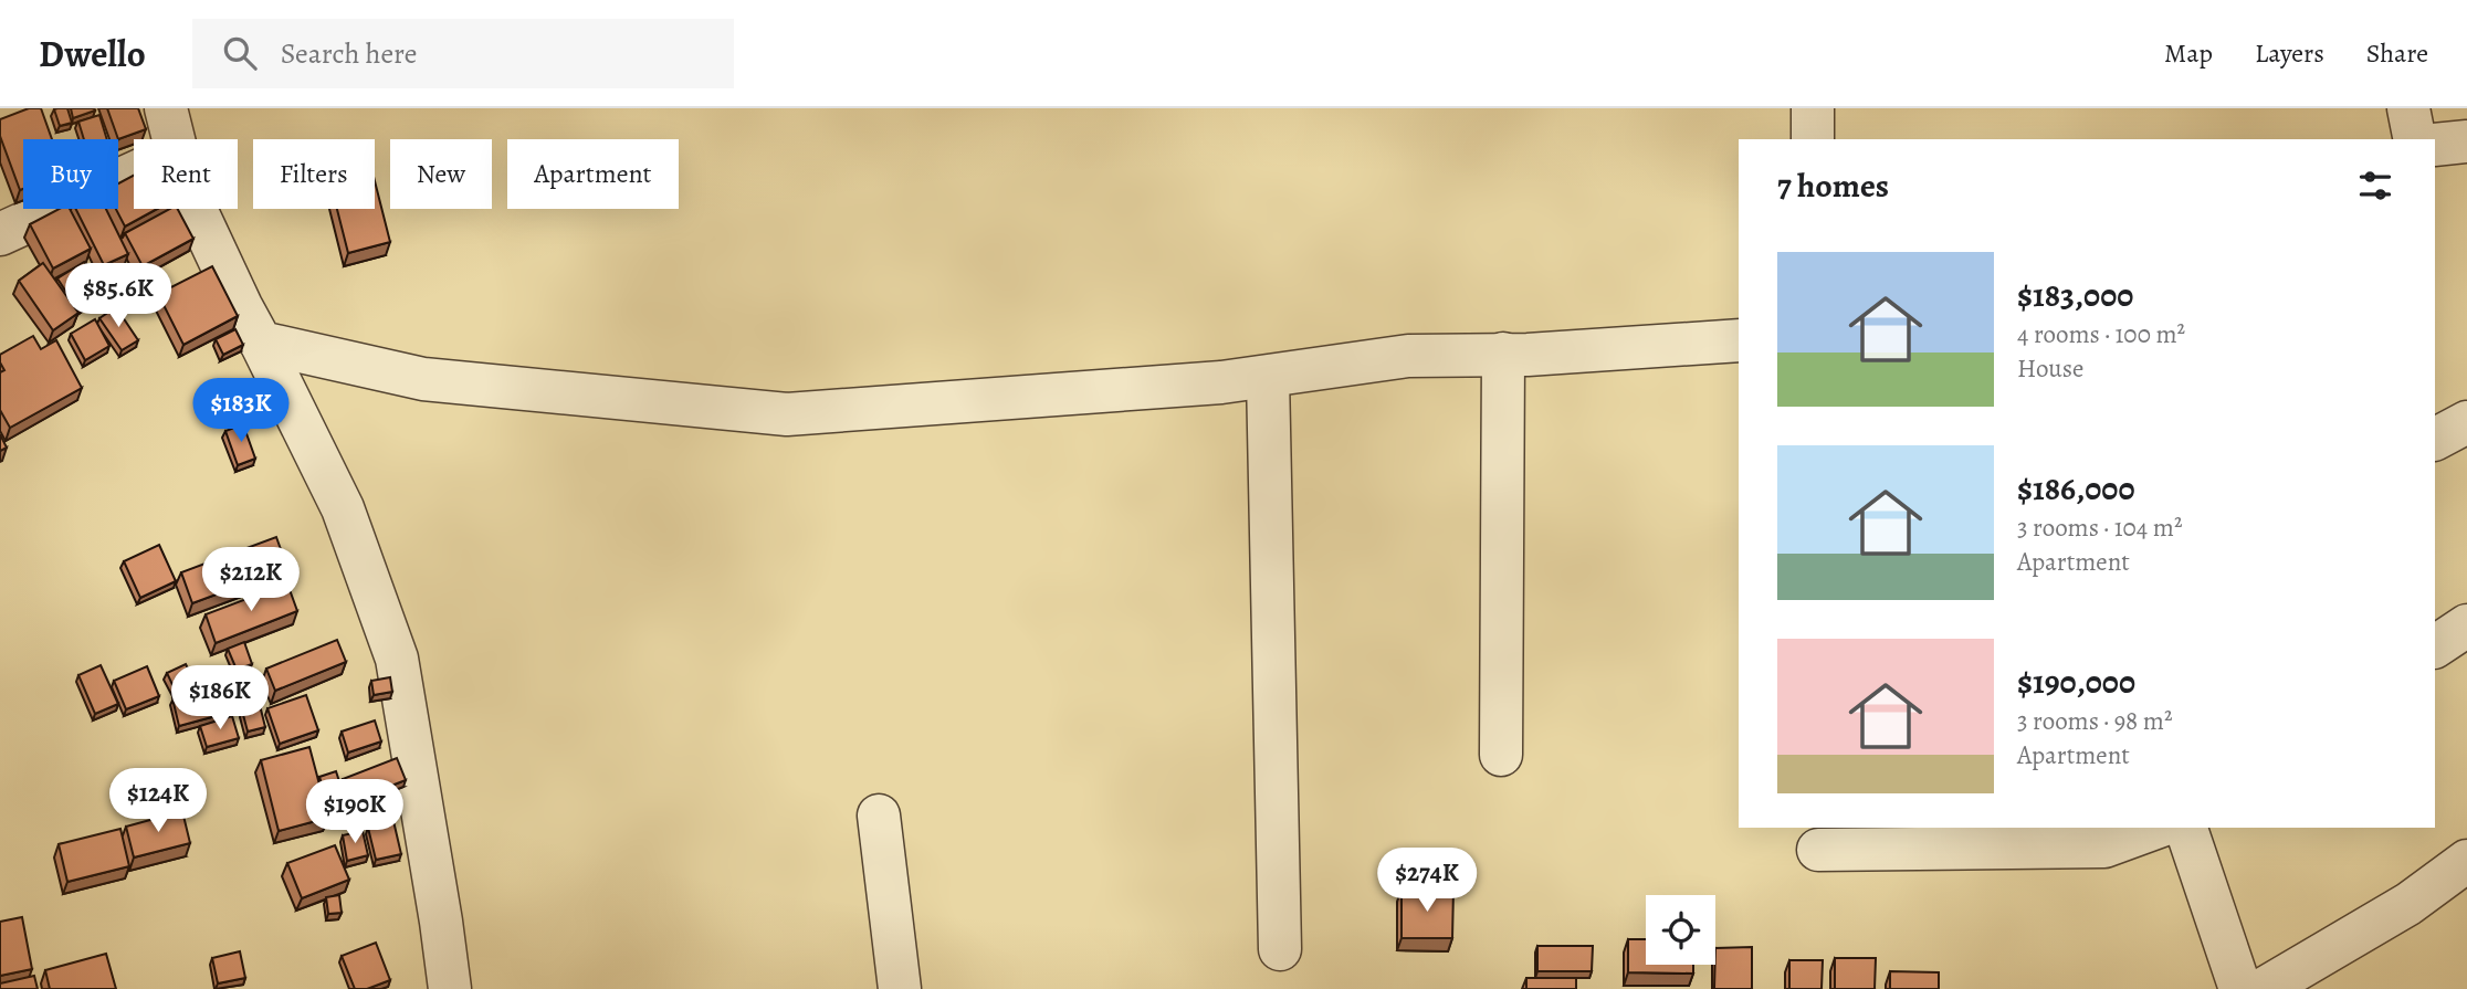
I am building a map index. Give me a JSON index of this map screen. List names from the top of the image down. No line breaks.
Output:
{"page":{"header":"Dwello","search":"Search here","nav":["Map","Layers","Share"],"chip":["Buy","Rent","Filters","New","Apartment"],"heading":"7 homes","list":[{"name":"$183,000","note":"4 rooms · 100 m² · House"},{"name":"$186,000","note":"3 rooms · 104 m² · Apartment"},{"name":"$190,000","note":"3 rooms · 98 m² · Apartment"}],"price":["$85.6K","$183K","$212K","$186K","$124K","$190K","$274K"]}}
